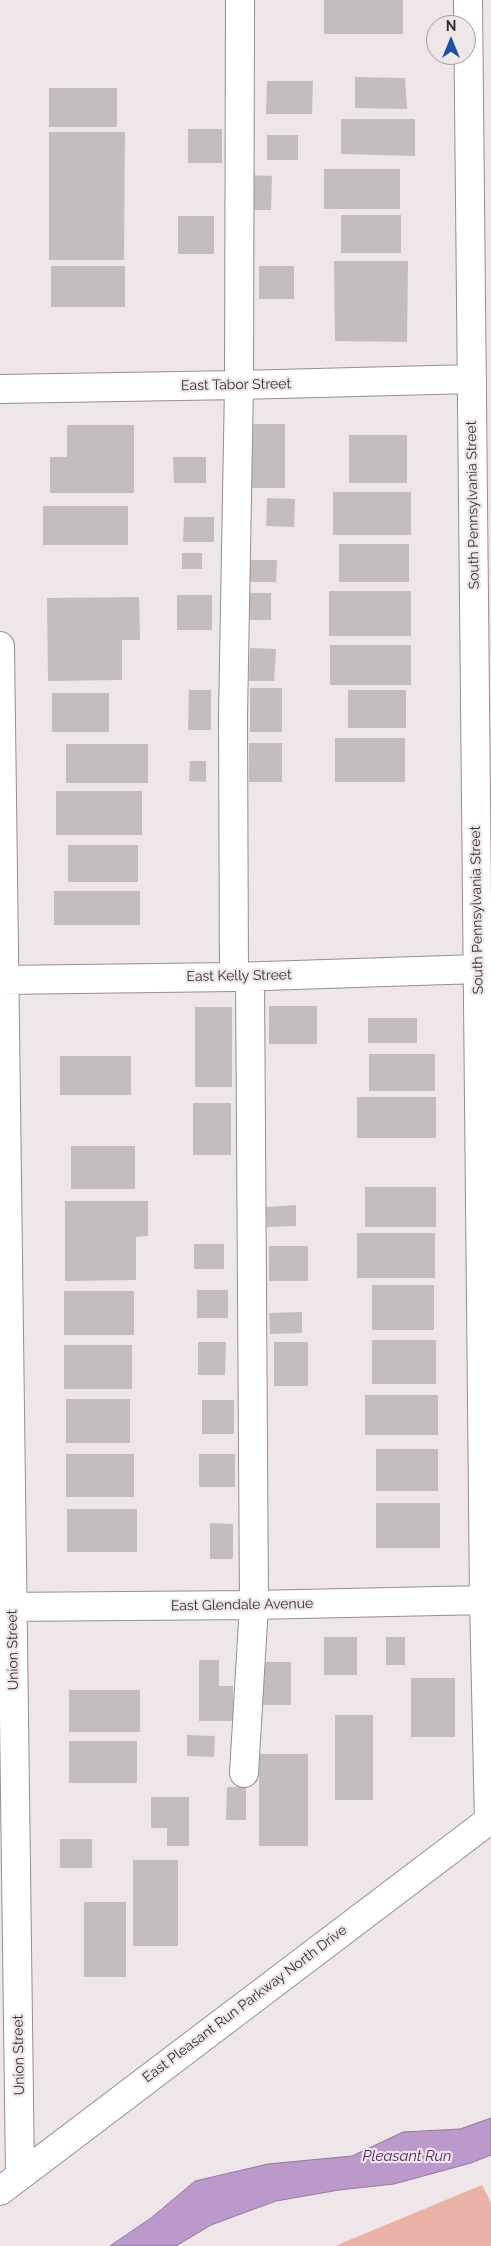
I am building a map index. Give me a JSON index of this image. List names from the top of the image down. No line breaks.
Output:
{"streets":{"street":["East Tabor Street","South Pennsylvania Street","East Kelly Street","East Glendale Avenue","Union Street","East Pleasant Run Parkway North Drive"]},"crossings":[["East Tabor Street","South Pennsylvania Street"],["South Pennsylvania Street","East Kelly Street"],["South Pennsylvania Street","East Glendale Avenue"],["South Pennsylvania Street","East Pleasant Run Parkway North Drive"],["East Kelly Street","Union Street"],["East Glendale Avenue","Union Street"],["Union Street","East Pleasant Run Parkway North Drive"]],"water":["Pleasant Run"],"north":"top"}
